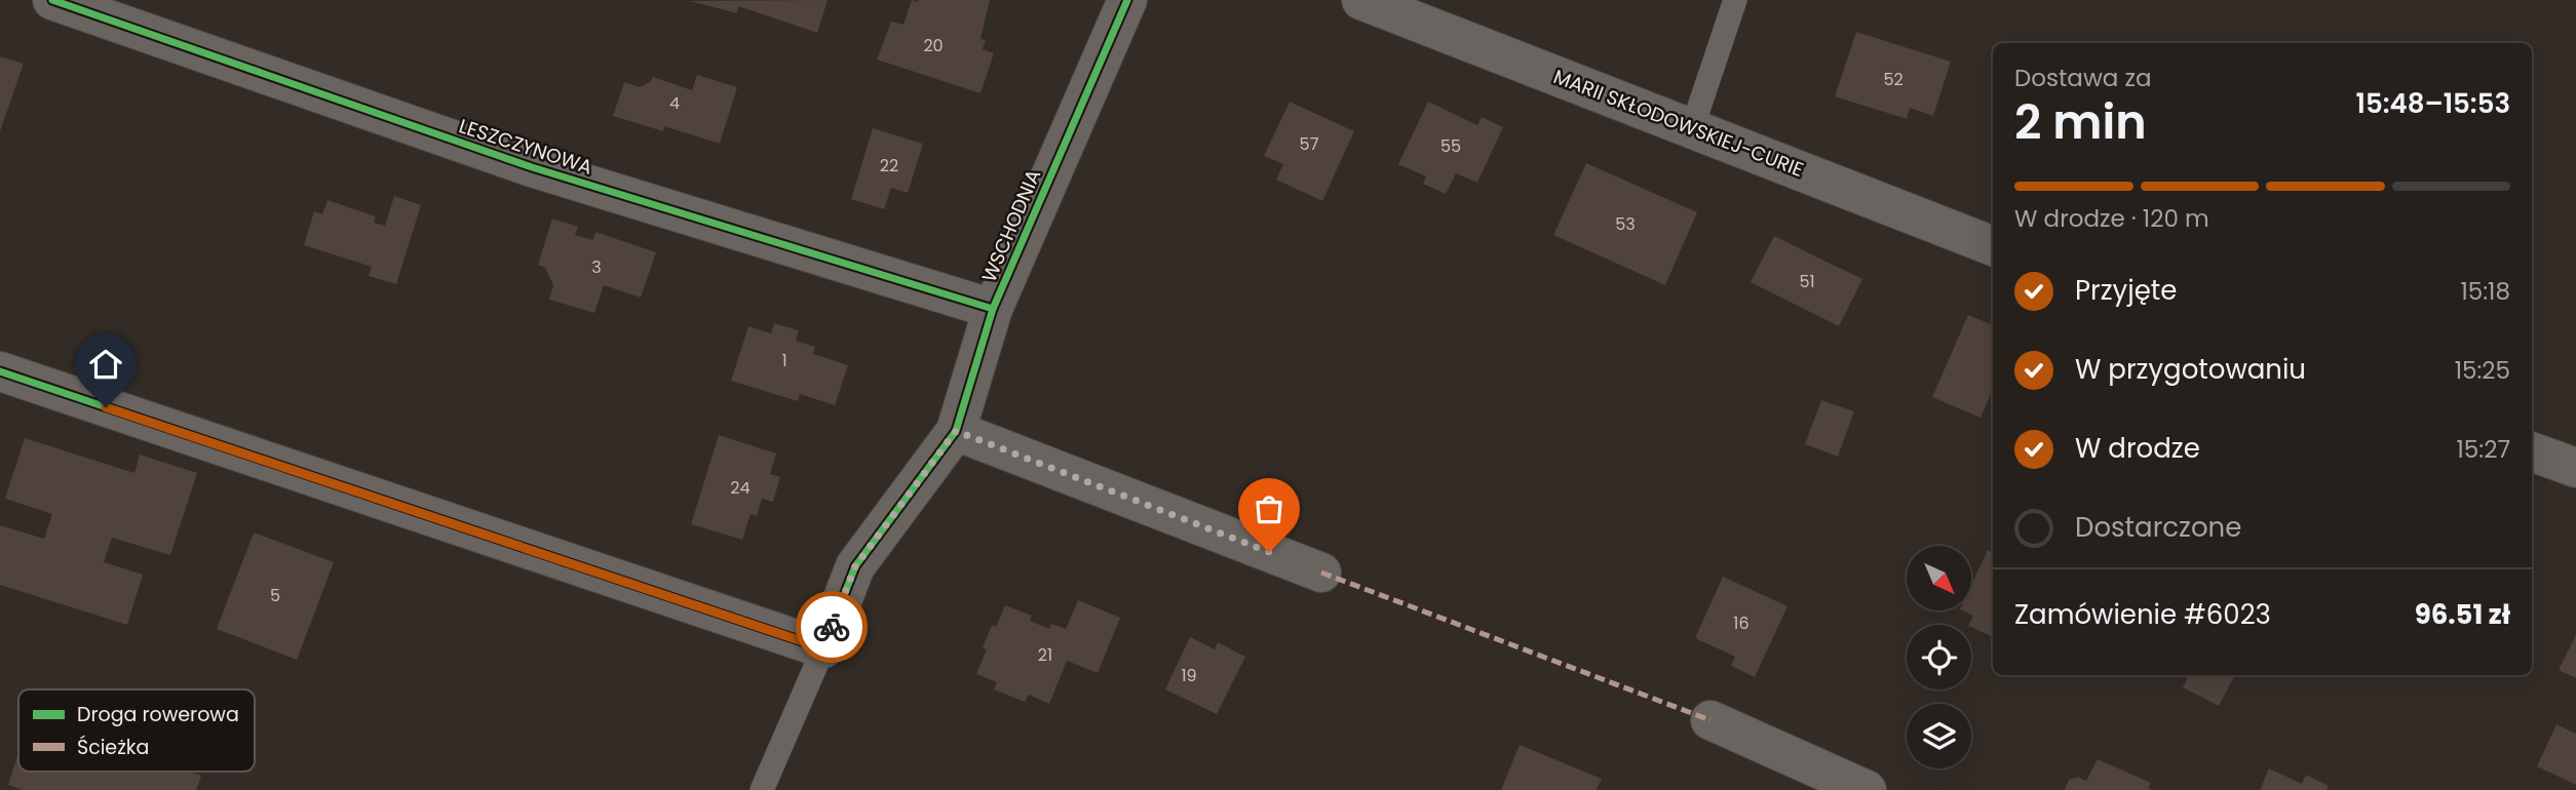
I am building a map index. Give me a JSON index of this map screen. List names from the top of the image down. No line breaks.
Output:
{"streets":{"street":["MARII SKŁODOWSKIEJ-CURIE","LESZCZYNOWA","WSCHODNIA"]},"crossings":[["LESZCZYNOWA","WSCHODNIA"]],"house_numbers":["20","52","4","57","55","22","53","3","51","1","24","5","16","21","19"],"legend":["Droga rowerowa","Ścieżka"],"north":"bottom right","page":{"heading":["2 min","Dostawa za","15:48–15:53"],"panel":["Zamówienie #6023","96.51 zł"],"bar":"W drodze · 120 m","list":[["Przyjęte","15:18"],["W przygotowaniu","15:25"],["W drodze","15:27"],"Dostarczone"]}}
